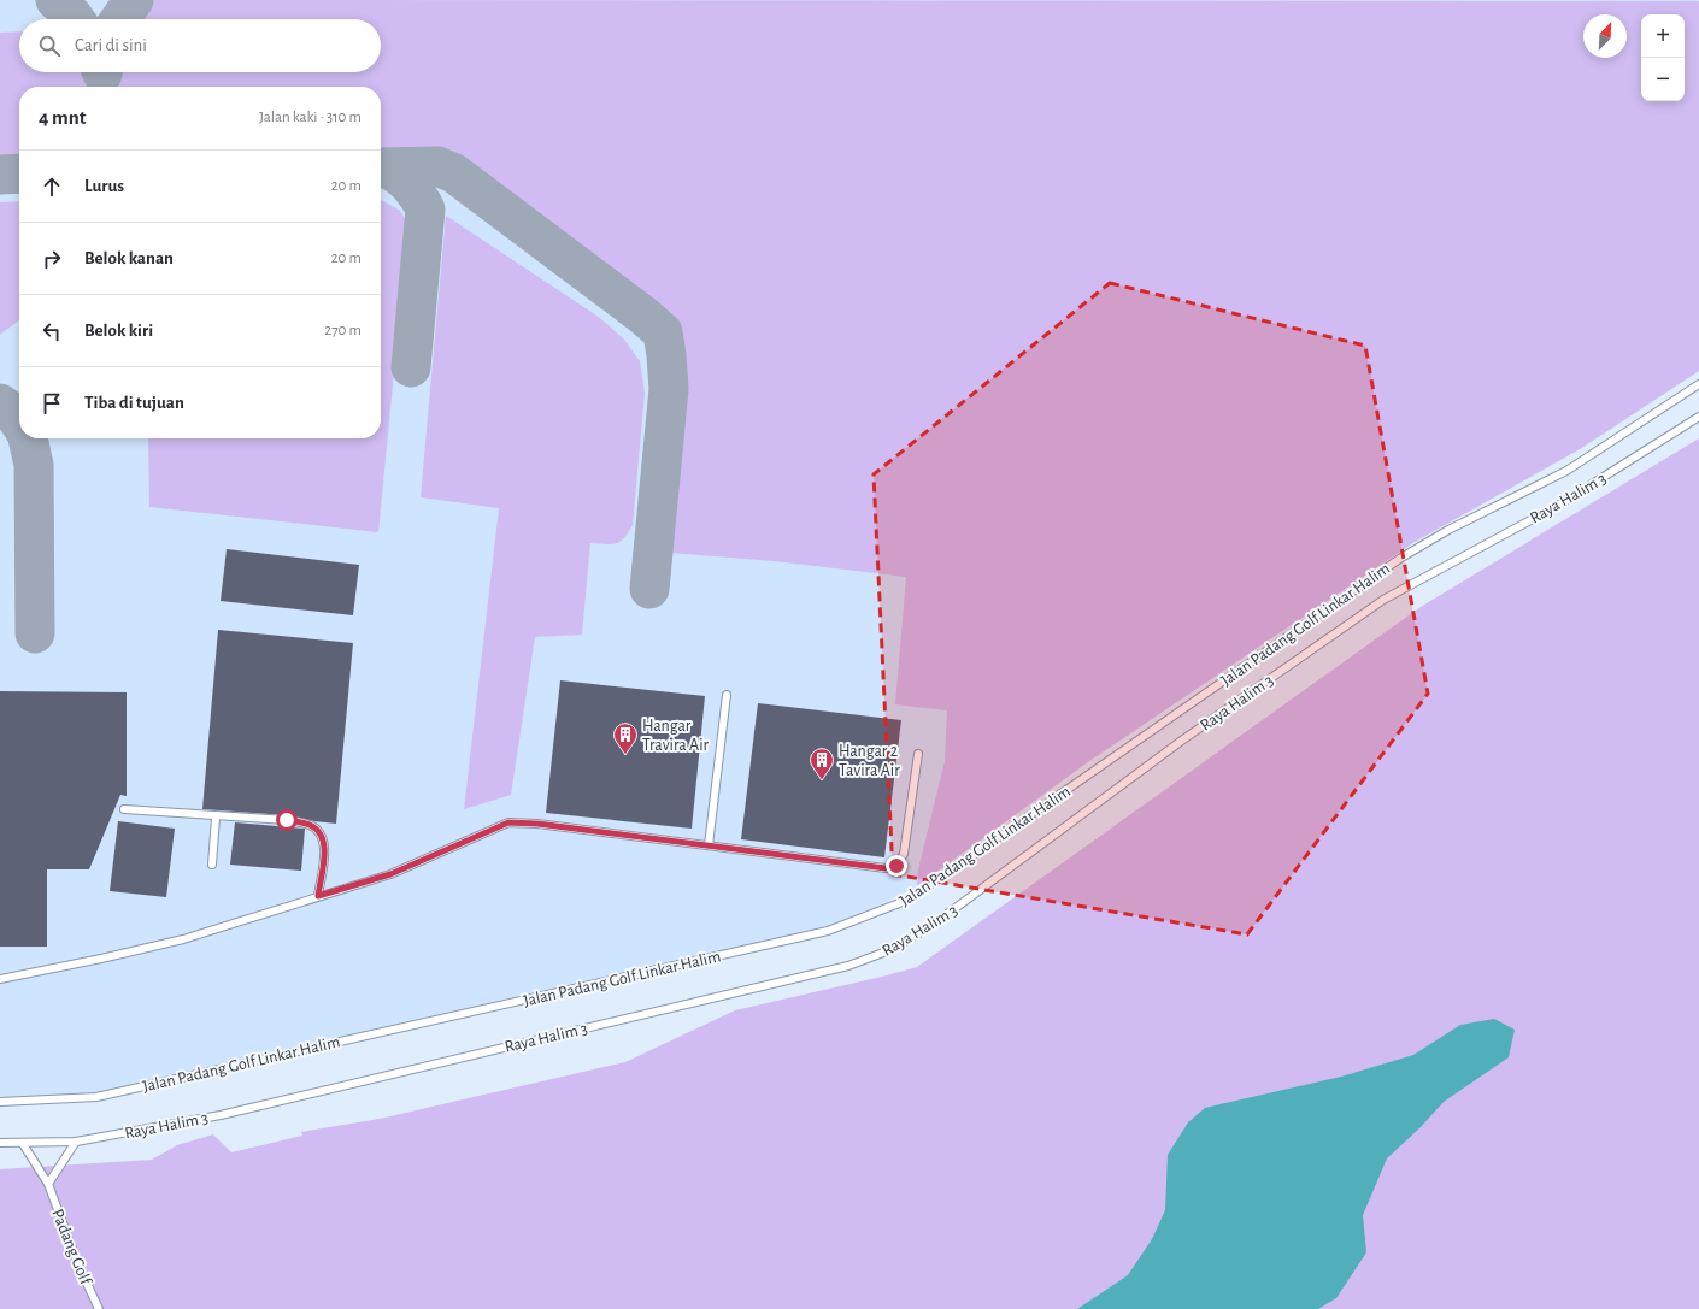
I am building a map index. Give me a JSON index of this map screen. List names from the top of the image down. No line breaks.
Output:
{"streets":{"lane":["Raya Halim 3","Jalan Padang Golf Linkar Halim","Padang Golf"]},"places":{"building":["Hangar Travira Air","Hangar 2 Tavira Air"]},"north":"top right","page":{"map_buttons":["+","−"],"search":"Cari di sini","heading":["4 mnt","Jalan kaki · 310 m"],"list":[["Lurus","20 m"],["Belok kanan","20 m"],["Belok kiri","270 m"],"Tiba di tujuan"]}}
